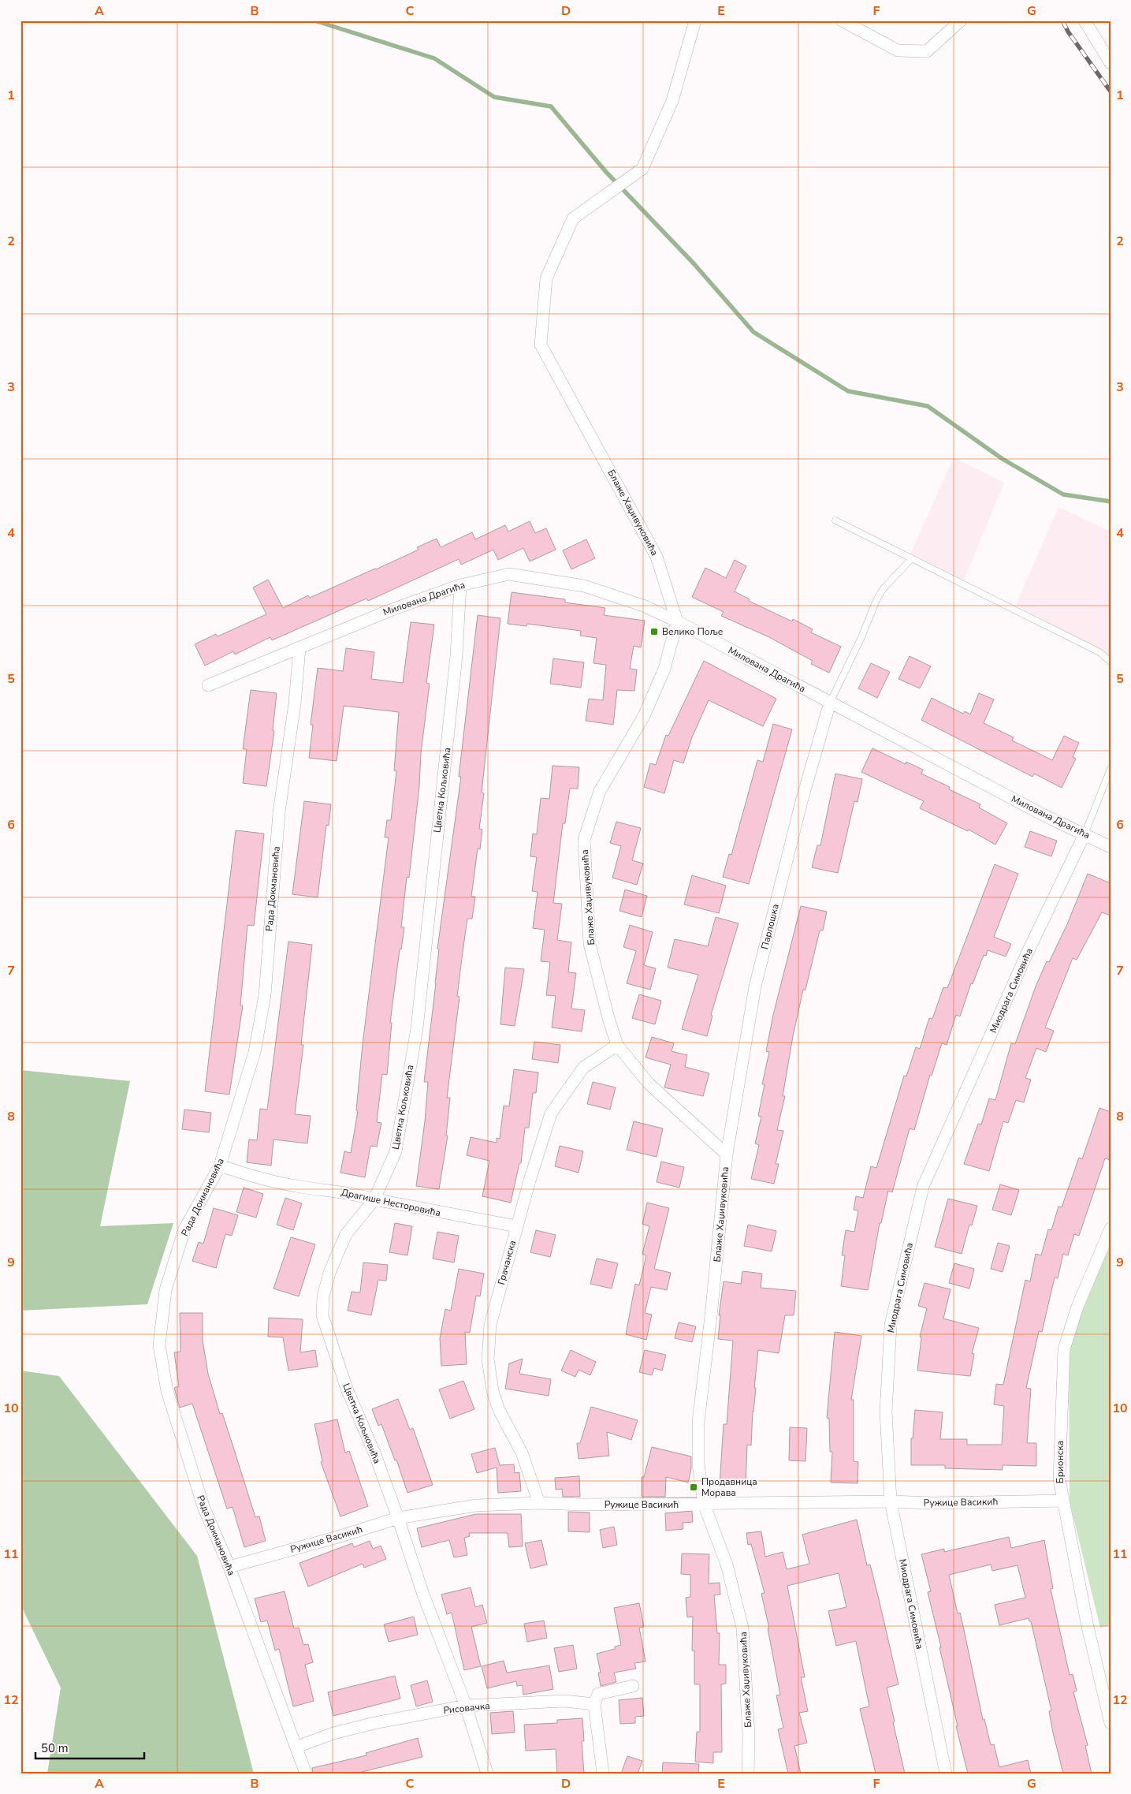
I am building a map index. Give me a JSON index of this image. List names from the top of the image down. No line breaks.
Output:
{"streets":{"street":["Блаже Хаџивуковића","Милована Драгића","Цветка Кољковића","Рада Докмановића","Парлошка","Миодрага Симовића","Драгише Несторовића","Грачанска","Брионска","Ружице Васикић","Рисовачка"]},"crossings":[["Блаже Хаџивуковића","Милована Драгића"],["Блаже Хаџивуковића","Парлошка"],["Блаже Хаџивуковића","Грачанска"],["Блаже Хаџивуковића","Ружице Васикић"],["Милована Драгића","Цветка Кољковића"],["Милована Драгића","Рада Докмановића"],["Милована Драгића","Парлошка"],["Милована Драгића","Миодрага Симовића"],["Цветка Кољковића","Драгише Несторовића"],["Цветка Кољковића","Ружице Васикић"],["Цветка Кољковића","Рисовачка"],["Рада Докмановића","Драгише Несторовића"],["Рада Докмановића","Ружице Васикић"],["Рада Докмановића","Рисовачка"],["Миодрага Симовића","Ружице Васикић"],["Драгише Несторовића","Грачанска"],["Грачанска","Ружице Васикић"],["Брионска","Ружице Васикић"]],"places":{"transit":["Велико Поље","Продавница Морава"]},"scale_bar":"50 m","grid":{"columns":["A","B","C","D","E","F","G"],"rows":["1","2","3","4","5","6","7","8","9","10","11","12"]}}
